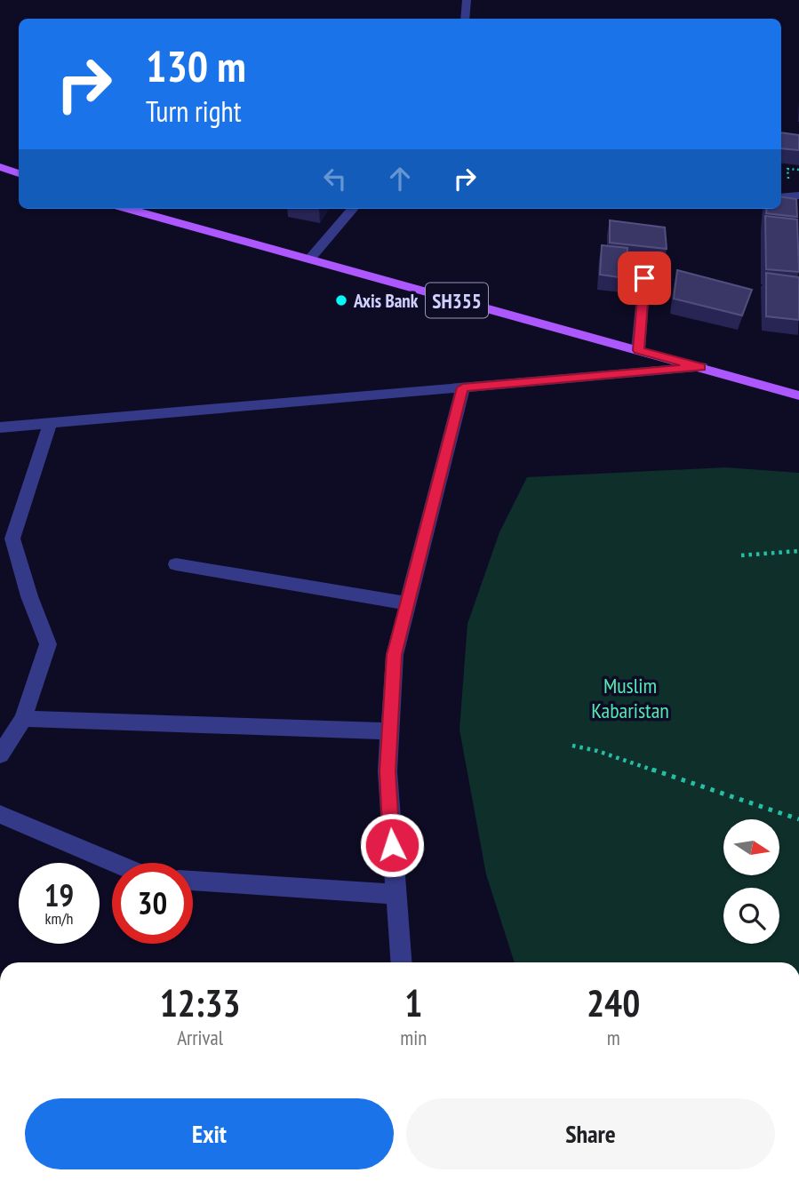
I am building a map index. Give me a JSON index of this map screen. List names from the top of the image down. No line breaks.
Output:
{"streets":{"main road":["SH355"]},"parks":["Muslim Kabaristan"],"places":["Axis Bank"],"north":"right","page":{"turn":["130 m","Turn right"],"speed":"19 km/h","limit":"30","eta":["12:33","Arrival","1","min","240","m"],"buttons":["Exit","Share"]}}
